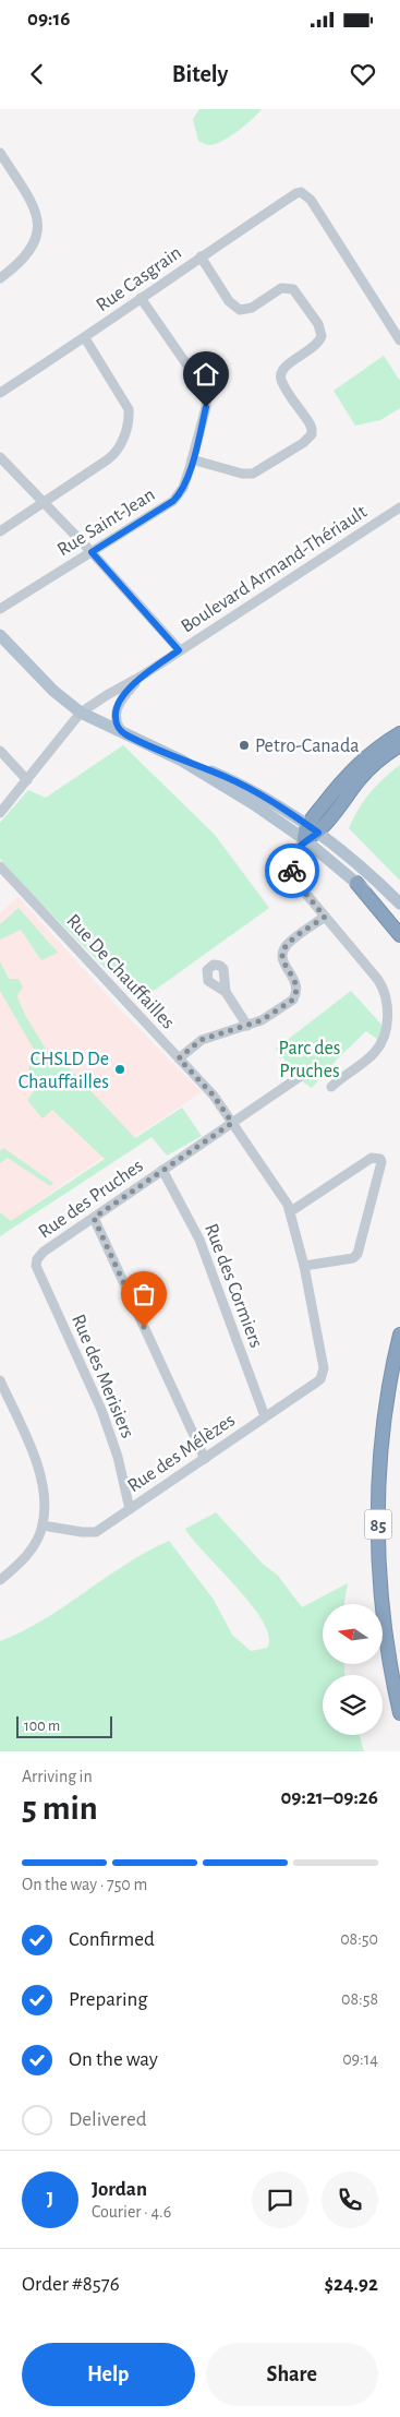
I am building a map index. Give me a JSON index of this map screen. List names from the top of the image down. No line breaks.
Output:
{"streets":{"highway":["85"],"street":["Rue Casgrain","Rue Saint-Jean","Boulevard Armand-Thériault","Rue De Chauffailles","Rue des Pruches","Rue des Cormiers","Rue des Merisiers","Rue des Mélèzes"]},"crossings":[["Rue Casgrain","Rue Saint-Jean"],["Rue De Chauffailles","Rue des Pruches"],["Rue De Chauffailles","Rue des Mélèzes"],["Rue des Pruches","Rue des Cormiers"],["Rue des Pruches","Rue des Merisiers"],["Rue des Cormiers","Rue des Mélèzes"],["Rue des Merisiers","Rue des Mélèzes"]],"parks":["Parc des Pruches"],"places":["Petro-Canada","CHSLD De Chauffailles"],"scale_bar":"100 m","north":"left","page":{"status":"09:16","header":"Bitely","scale":"100 m","heading":["5 min","Arriving in","09:21–09:26"],"panel":["Jordan","Courier · 4.6","Order #8576","$24.92"],"bar":"On the way · 750 m","list":[["Confirmed","08:50"],["Preparing","08:58"],["On the way","09:14"],"Delivered"],"round":"J","buttons":["Help","Share"]}}
